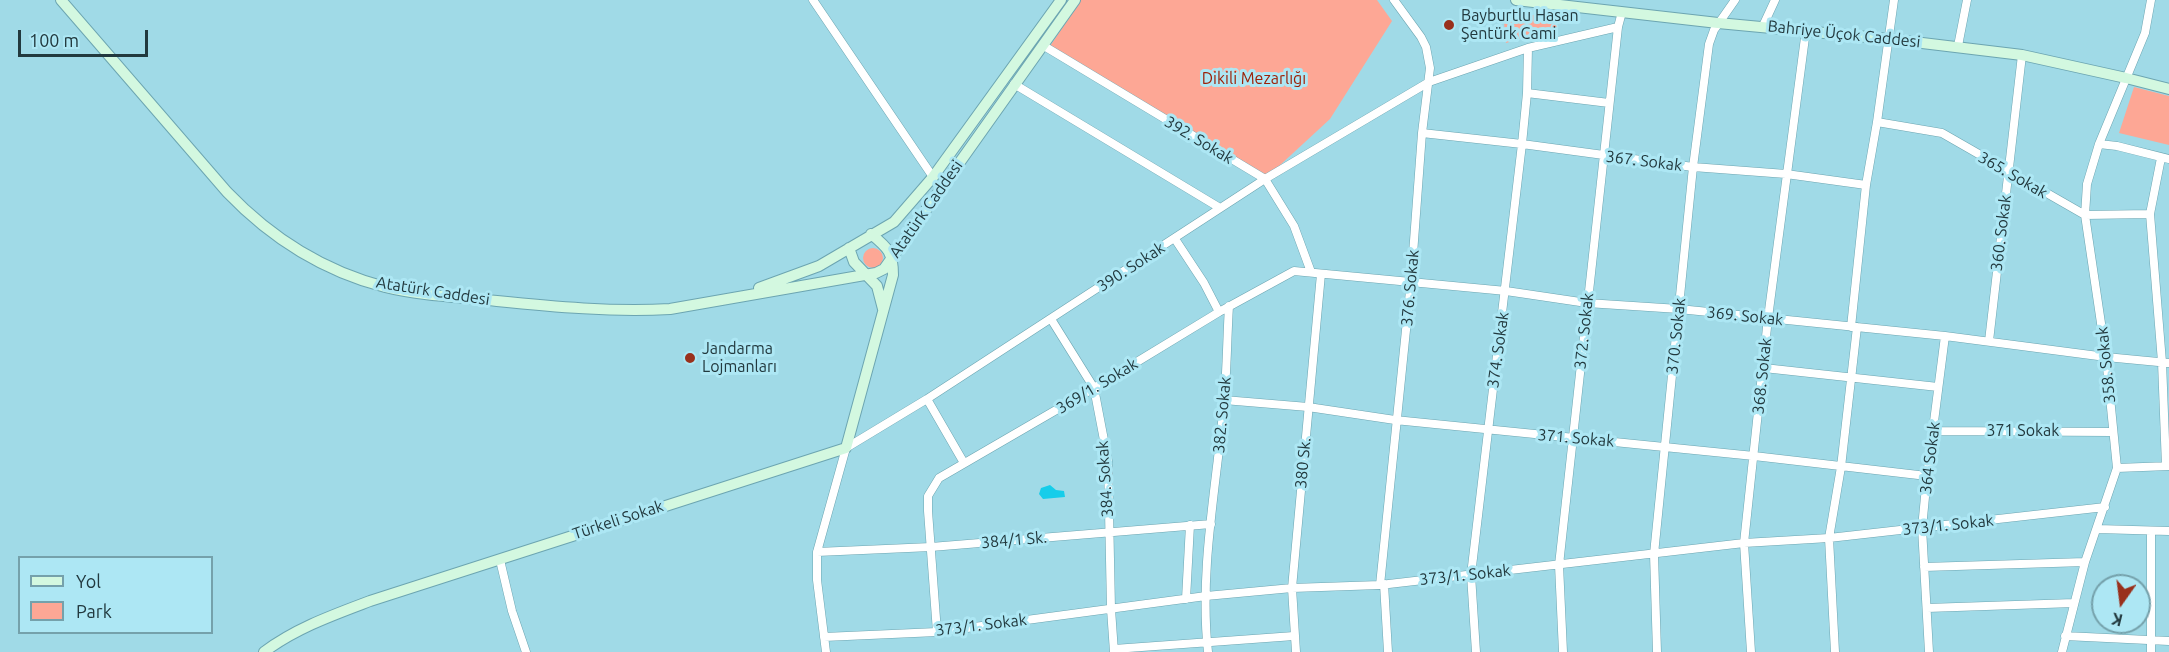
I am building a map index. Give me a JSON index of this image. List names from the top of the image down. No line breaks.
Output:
{"streets":{"main road":["Bahriye Üçok Caddesi","Atatürk Caddesi","Türkeli Sokak"],"street":["392. Sokak","367. Sokak","365. Sokak","360. Sokak","390. Sokak","376. Sokak","369. Sokak","372. Sokak","370. Sokak","374. Sokak","358. Sokak","368. Sokak","369/1. Sokak","382. Sokak","371 Sokak","371. Sokak","364 Sokak","380 Sk.","384. Sokak","373/1. Sokak","384/1 Sk."]},"crossings":[["Bahriye Üçok Caddesi","360. Sokak"],["Bahriye Üçok Caddesi","372. Sokak"],["Bahriye Üçok Caddesi","370. Sokak"],["Bahriye Üçok Caddesi","358. Sokak"],["Bahriye Üçok Caddesi","368. Sokak"],["392. Sokak","Atatürk Caddesi"],["392. Sokak","390. Sokak"],["392. Sokak","369/1. Sokak"],["367. Sokak","376. Sokak"],["367. Sokak","372. Sokak"],["367. Sokak","370. Sokak"],["367. Sokak","374. Sokak"],["367. Sokak","368. Sokak"],["365. Sokak","360. Sokak"],["365. Sokak","358. Sokak"],["360. Sokak","369. Sokak"],["390. Sokak","376. Sokak"],["390. Sokak","372. Sokak"],["390. Sokak","374. Sokak"],["390. Sokak","384. Sokak"],["390. Sokak","Türkeli Sokak"],["376. Sokak","369. Sokak"],["376. Sokak","371. Sokak"],["376. Sokak","373/1. Sokak"],["369. Sokak","372. Sokak"],["369. Sokak","370. Sokak"],["369. Sokak","374. Sokak"],["369. Sokak","358. Sokak"],["369. Sokak","368. Sokak"],["369. Sokak","369/1. Sokak"],["369. Sokak","364 Sokak"],["369. Sokak","380 Sk."],["372. Sokak","371. Sokak"],["372. Sokak","373/1. Sokak"],["370. Sokak","371. Sokak"],["370. Sokak","373/1. Sokak"],["374. Sokak","371. Sokak"],["374. Sokak","373/1. Sokak"],["358. Sokak","371 Sokak"],["358. Sokak","373/1. Sokak"],["368. Sokak","371. Sokak"],["368. Sokak","373/1. Sokak"],["369/1. Sokak","382. Sokak"],["369/1. Sokak","380 Sk."],["369/1. Sokak","384. Sokak"],["369/1. Sokak","373/1. Sokak"],["369/1. Sokak","384/1 Sk."],["382. Sokak","371. Sokak"],["382. Sokak","373/1. Sokak"],["382. Sokak","384/1 Sk."],["371 Sokak","364 Sokak"],["371. Sokak","364 Sokak"],["371. Sokak","380 Sk."],["364 Sokak","373/1. Sokak"],["380 Sk.","373/1. Sokak"],["384. Sokak","373/1. Sokak"],["384. Sokak","384/1 Sk."]],"parks":["Dikili Mezarlığı"],"places":["Bayburtlu Hasan Şentürk Cami","Jandarma Lojmanları"],"legend":["Yol","Park"],"scale_bar":"100 m","north":"bottom"}
